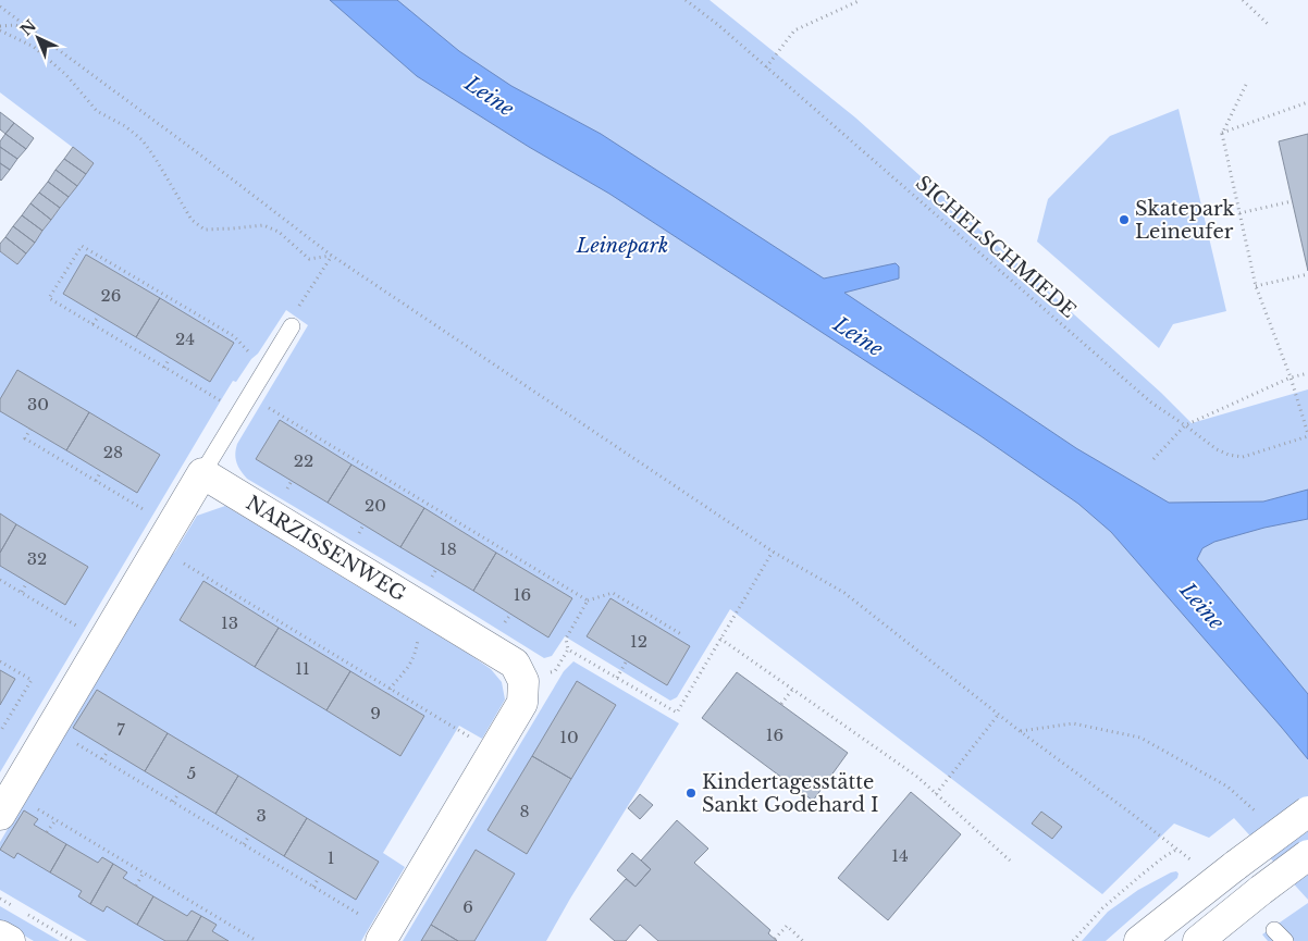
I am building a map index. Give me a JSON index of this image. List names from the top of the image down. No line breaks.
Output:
{"streets":{"street":["NARZISSENWEG"],"path":["SICHELSCHMIEDE"]},"water":["Leine"],"parks":["Leinepark"],"places":["Skatepark Leineufer","Kindertagesstätte Sankt Godehard I"],"house_numbers":["26","24","30","28","22","20","18","32","16","13","12","11","9","7","16","10","5","8","3","14","1","6"],"north":"top left"}
